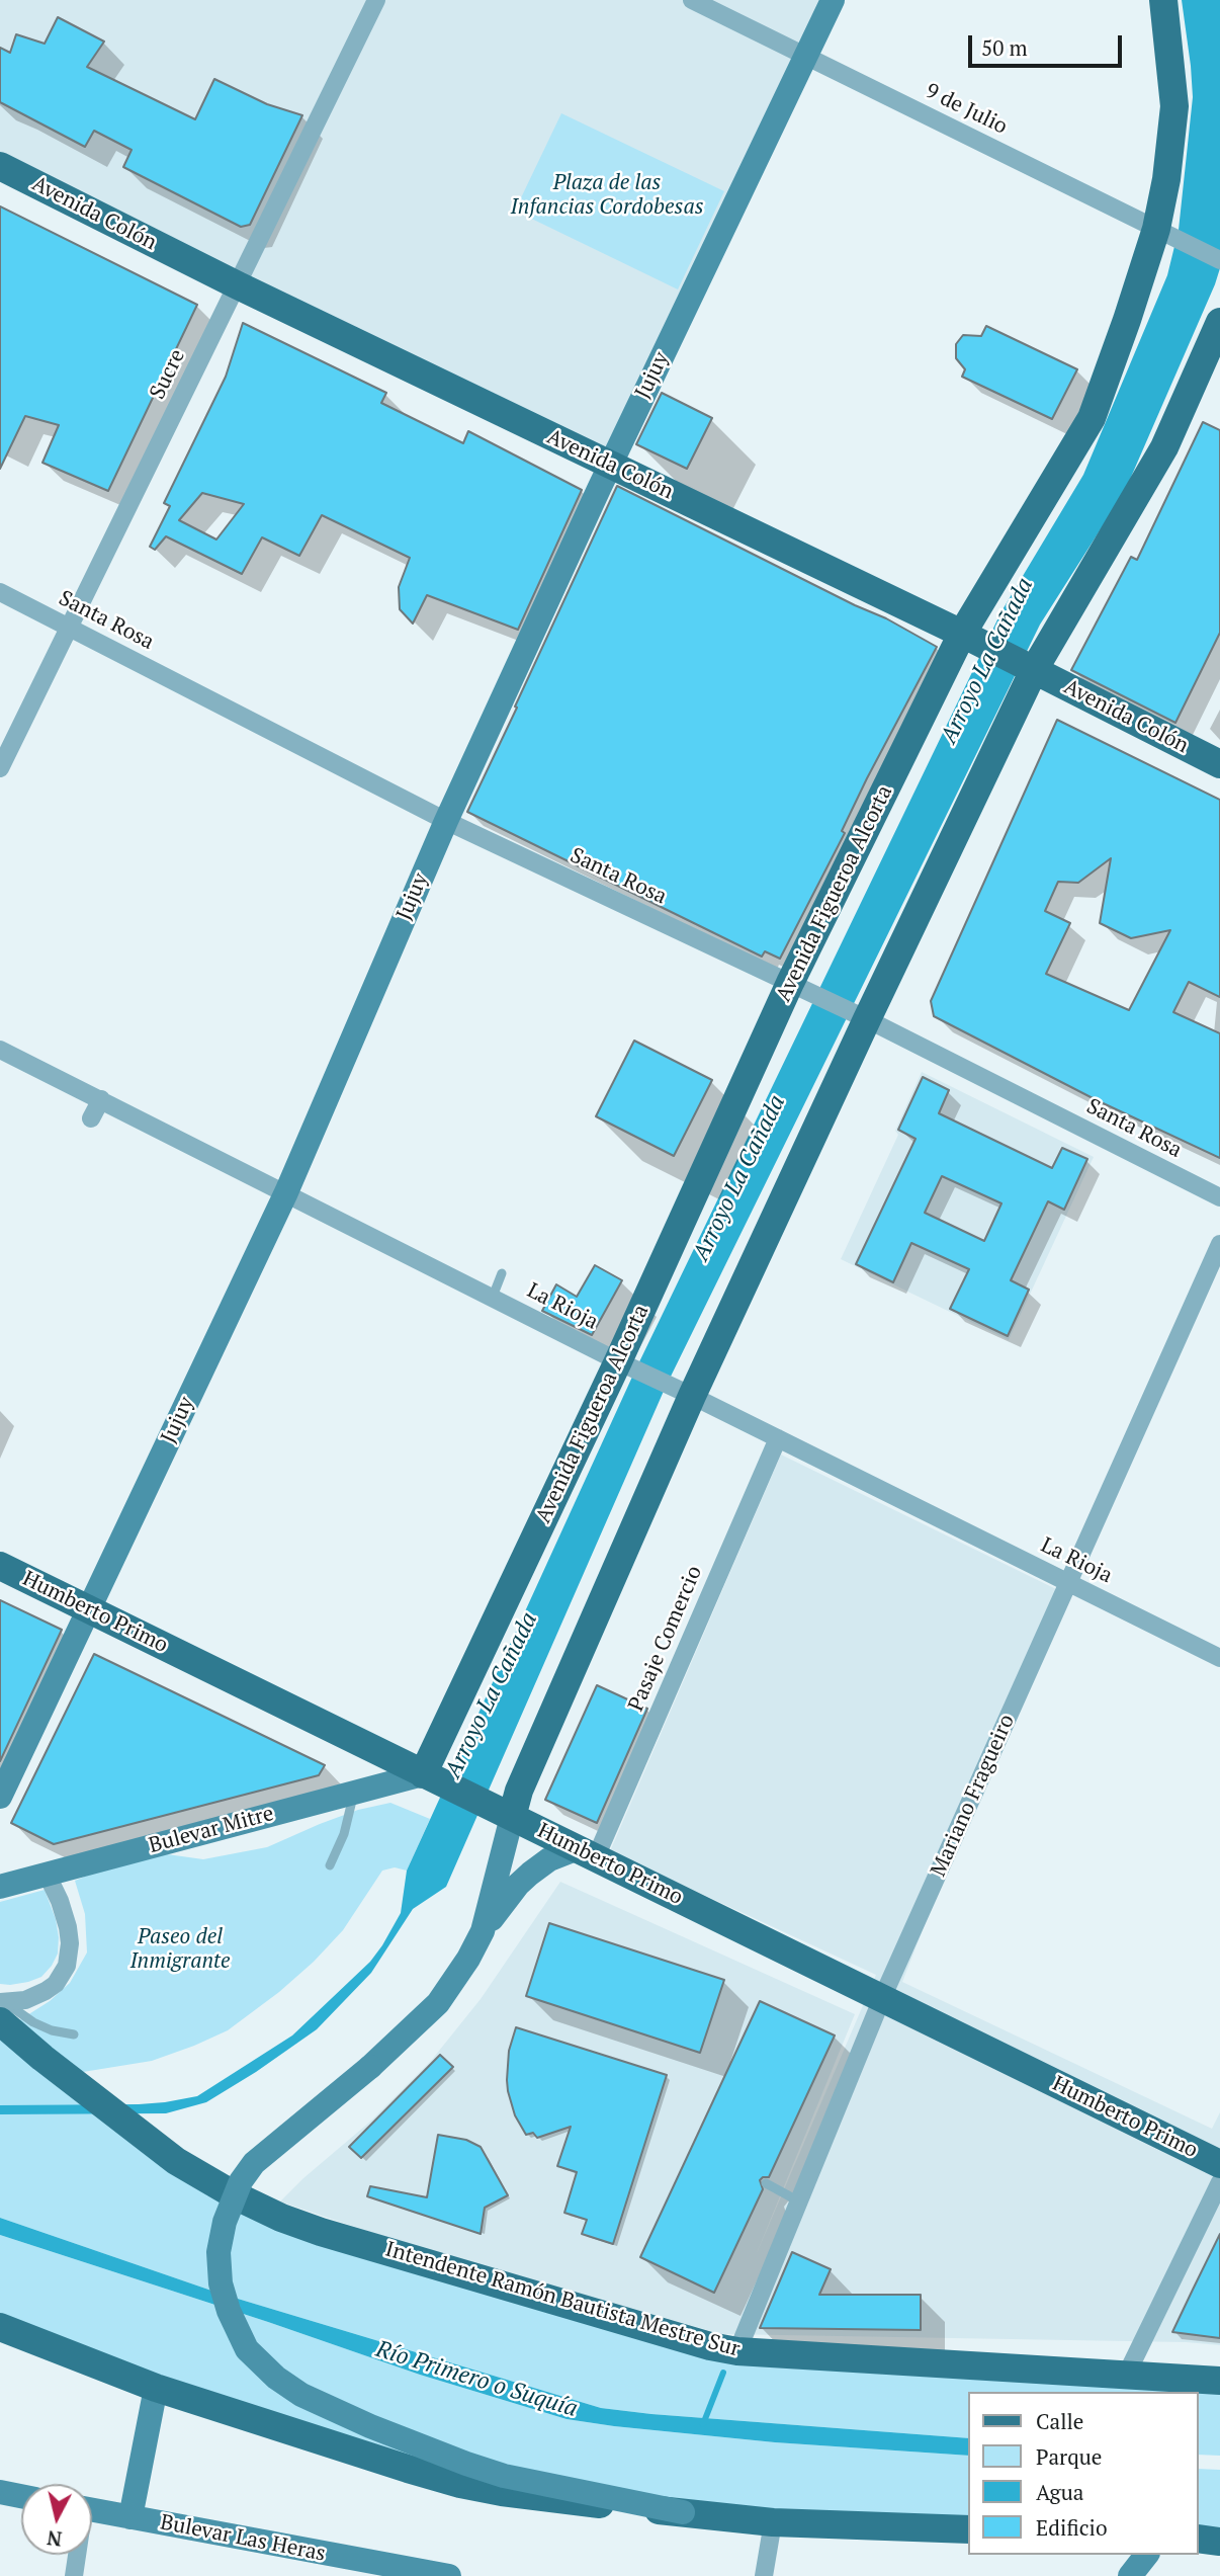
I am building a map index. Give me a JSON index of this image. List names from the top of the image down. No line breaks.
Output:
{"streets":{"main road":["Avenida Colón","Avenida Figueroa Alcorta","Humberto Primo","Intendente Ramón Bautista Mestre Sur"],"street":["9 de Julio","Sucre","Jujuy","Santa Rosa","La Rioja","Pasaje Comercio","Mariano Fragueiro","Bulevar Mitre","Bulevar Las Heras"]},"crossings":[["9 de Julio","Jujuy"],["9 de Julio","Avenida Figueroa Alcorta"],["Avenida Colón","Sucre"],["Avenida Colón","Jujuy"],["Avenida Colón","Avenida Figueroa Alcorta"],["Sucre","Santa Rosa"],["Jujuy","Santa Rosa"],["Jujuy","La Rioja"],["Jujuy","Humberto Primo"],["Santa Rosa","Avenida Figueroa Alcorta"],["Avenida Figueroa Alcorta","La Rioja"],["Avenida Figueroa Alcorta","Humberto Primo"],["Avenida Figueroa Alcorta","Bulevar Mitre"],["La Rioja","Pasaje Comercio"],["La Rioja","Mariano Fragueiro"],["Humberto Primo","Pasaje Comercio"],["Humberto Primo","Mariano Fragueiro"],["Humberto Primo","Bulevar Mitre"],["Mariano Fragueiro","Intendente Ramón Bautista Mestre Sur"]],"water":["Arroyo La Cañada","Río Primero o Suquía"],"parks":["Plaza de las Infancias Cordobesas","Paseo del Inmigrante"],"legend":["Calle","Parque","Agua","Edificio"],"scale_bar":"50 m","north":"bottom"}
